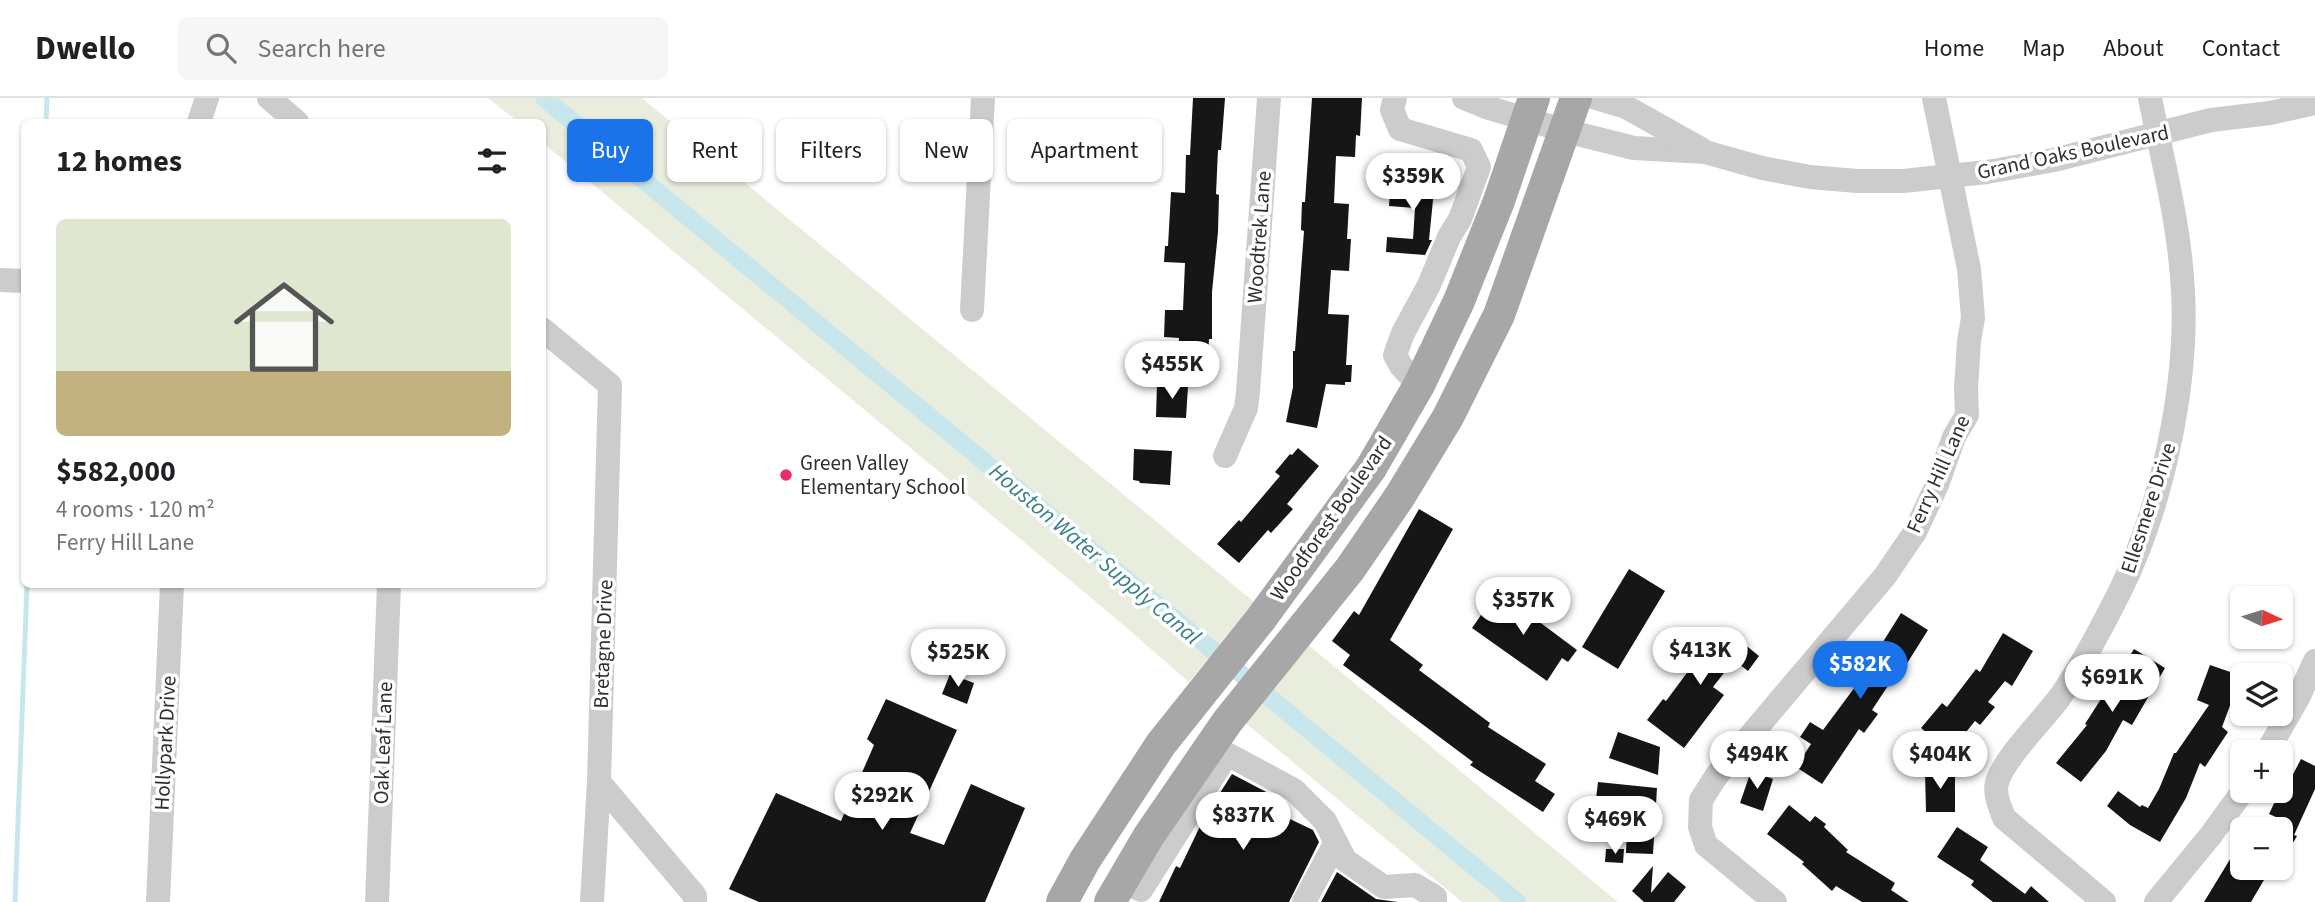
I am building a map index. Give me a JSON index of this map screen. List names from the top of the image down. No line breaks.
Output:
{"streets":{"main road":["Woodforest Boulevard"],"street":["Grand Oaks Boulevard","Woodtrek Lane","Ferry Hill Lane","Ellesmere Drive","Bretagne Drive","Hollypark Drive","Oak Leaf Lane"]},"crossings":[["Grand Oaks Boulevard","Ferry Hill Lane"],["Grand Oaks Boulevard","Ellesmere Drive"],["Grand Oaks Boulevard","Woodforest Boulevard"]],"water":["Houston Water Supply Canal"],"places":["Green Valley Elementary School"],"north":"right","page":{"header":"Dwello","search":"Search here","nav":["Home","Map","About","Contact"],"chip":["Buy","Rent","Filters","New","Apartment"],"heading":"12 homes","price":["$359K","$455K","$357K","$413K","$525K","$582K","$691K","$494K","$404K","$292K","$837K","$469K"],"list":[{"name":"$582,000","note":"4 rooms · 120 m² · Ferry Hill Lane"}],"map_buttons":["+","−"]}}
